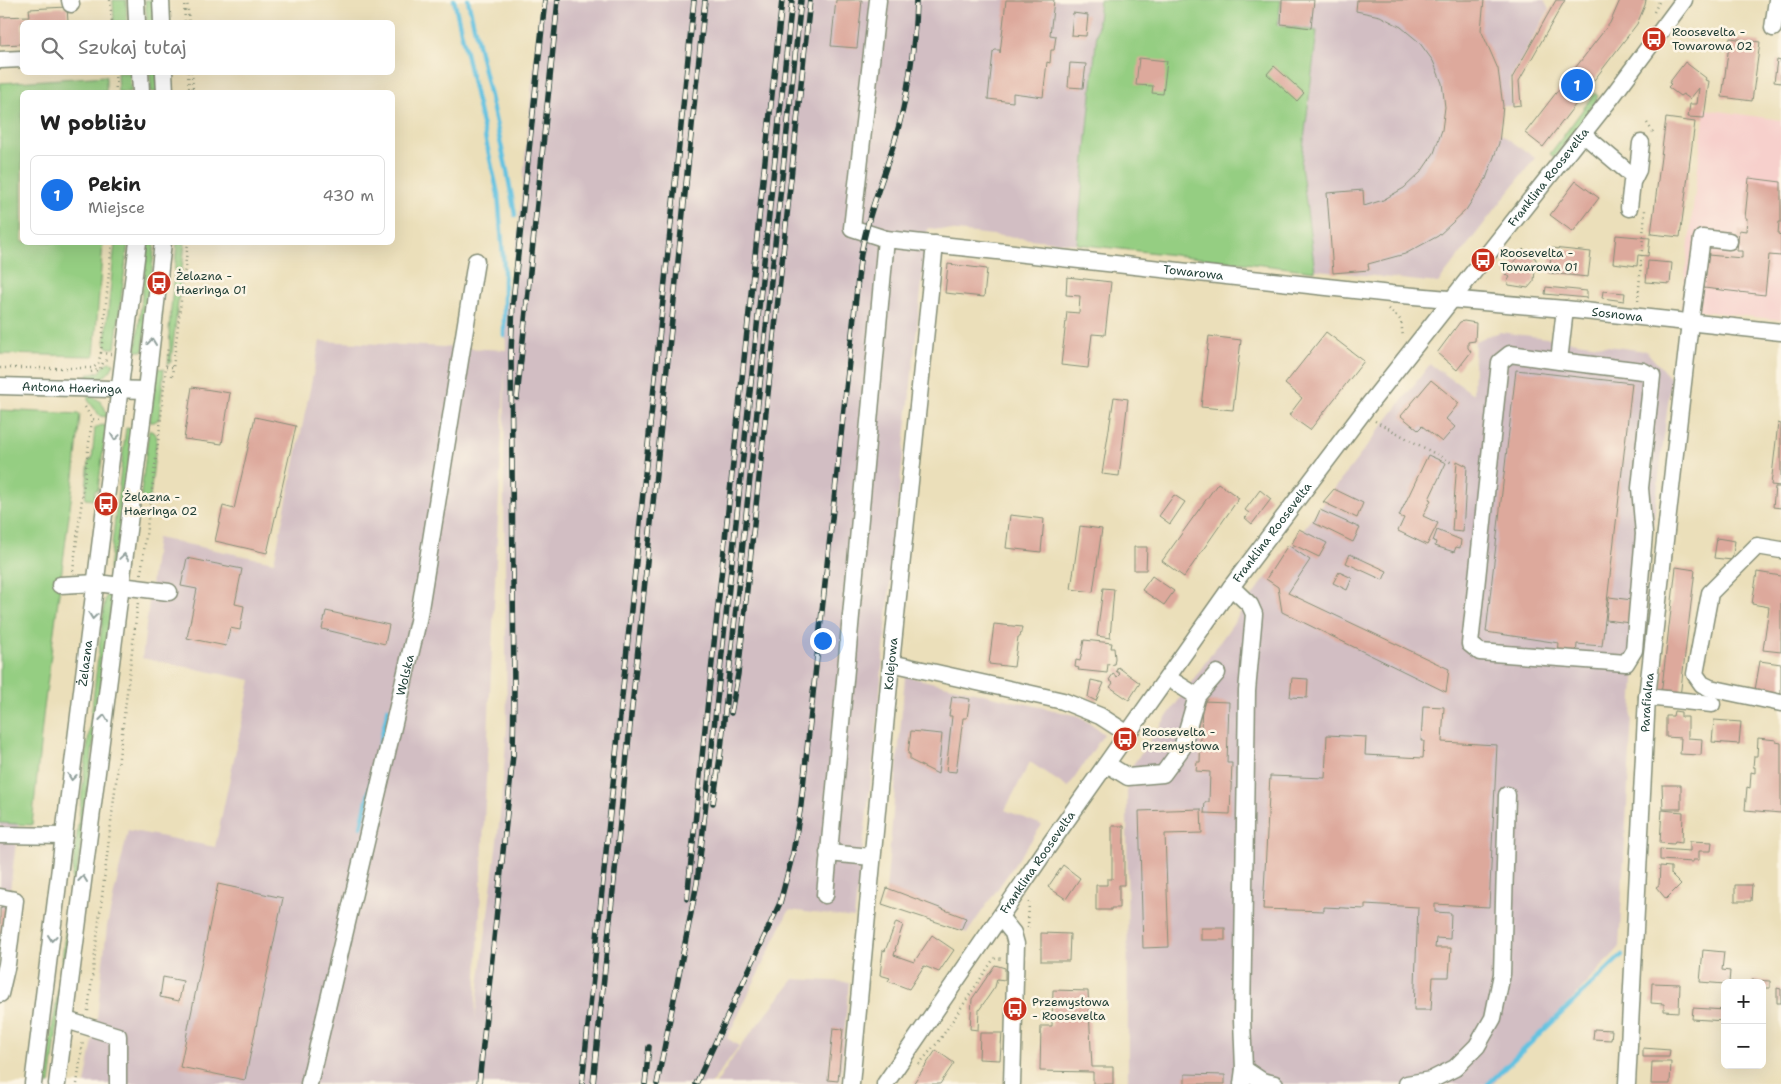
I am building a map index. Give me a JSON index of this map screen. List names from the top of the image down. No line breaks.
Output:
{"streets":{"street":["Franklina Roosevelta","Towarowa","Sosnowa","Antona Haeringa","Żelazna","Kolejowa","Wolska","Parafialna"]},"crossings":[["Franklina Roosevelta","Towarowa"],["Franklina Roosevelta","Sosnowa"],["Towarowa","Sosnowa"],["Towarowa","Kolejowa"],["Sosnowa","Parafialna"],["Antona Haeringa","Żelazna"]],"places":{"bus stop":["Roosevelta - Towarowa 02","Roosevelta - Towarowa 01","Żelazna - Haeringa 01","Żelazna - Haeringa 02","Roosevelta - Przemysłowa","Przemysłowa - Roosevelta"]},"page":{"search":"Szukaj tutaj","pins":"1","heading":"W pobliżu","list":[{"mark":"1","name":"Pekin","note":"Miejsce","value":"430 m"}],"map_buttons":["+","−"]}}
